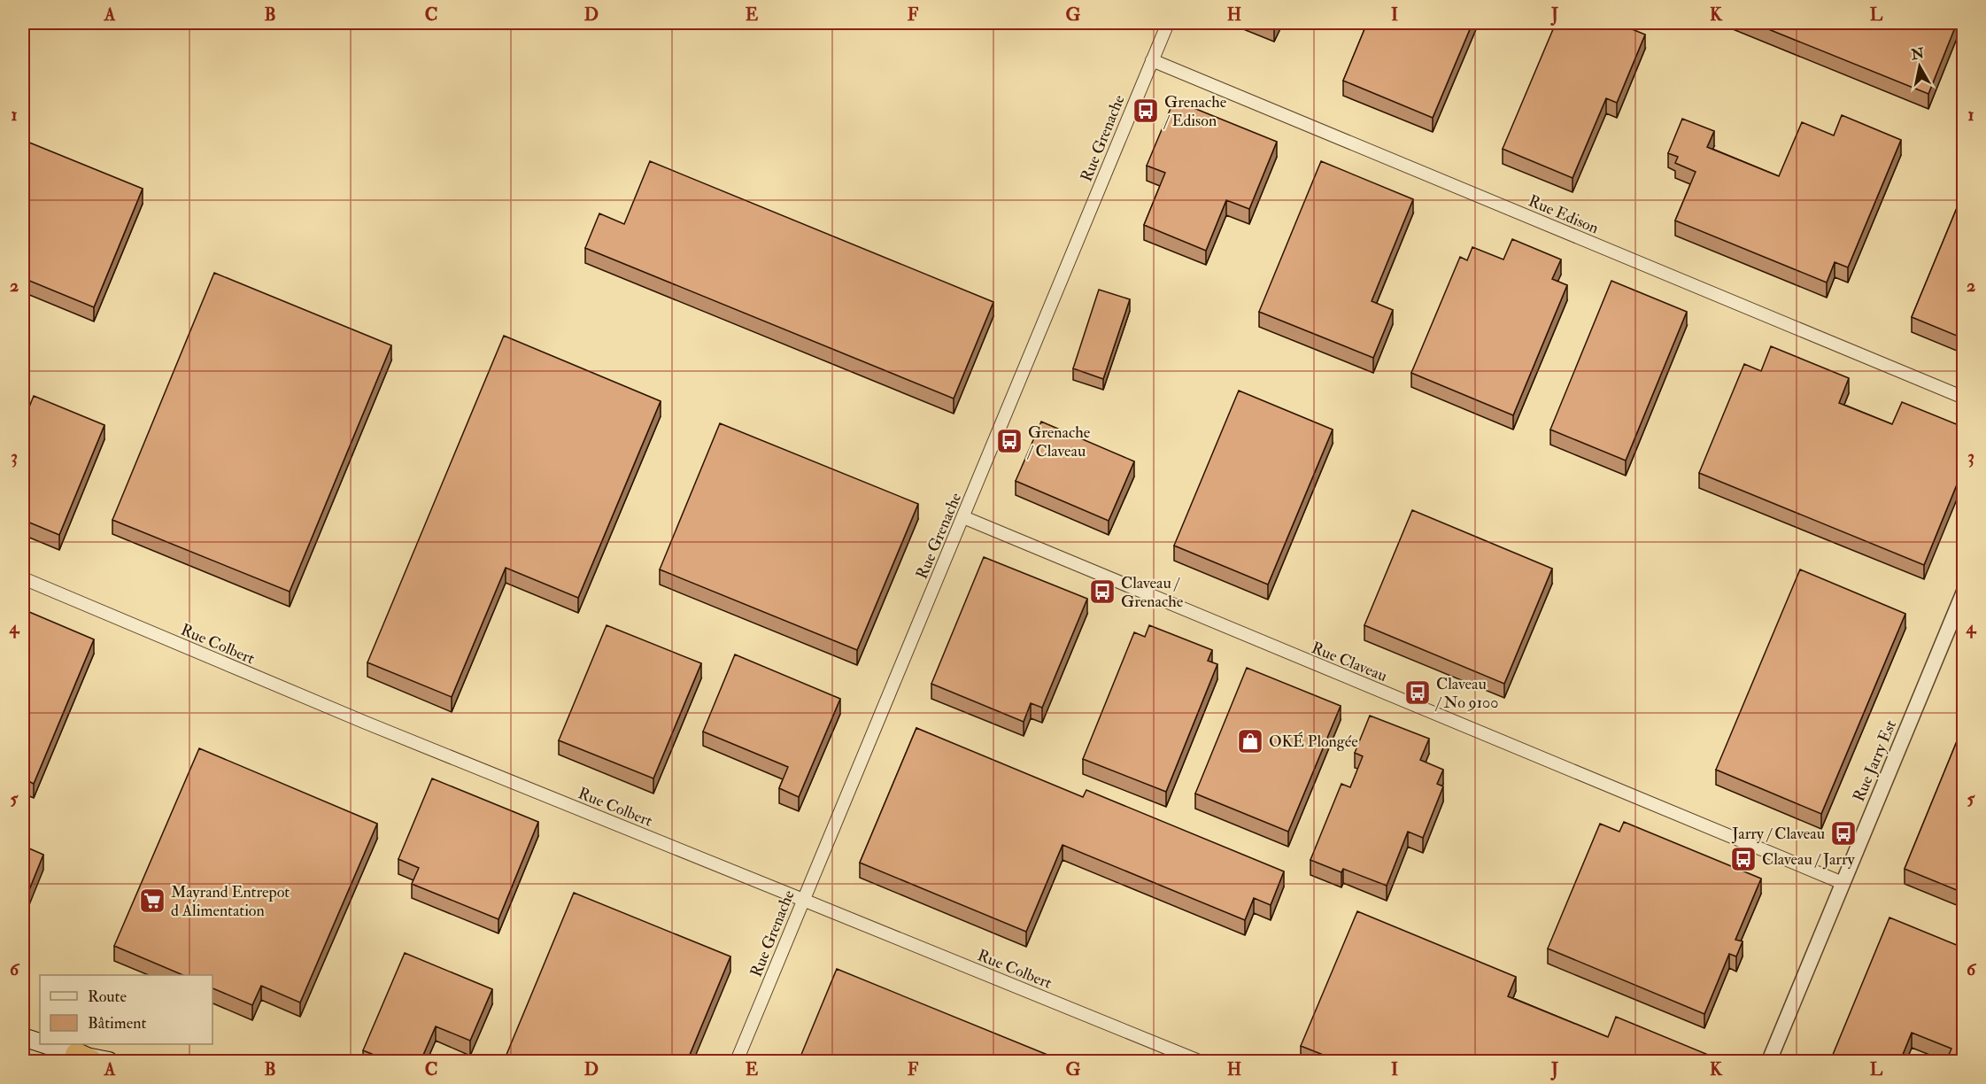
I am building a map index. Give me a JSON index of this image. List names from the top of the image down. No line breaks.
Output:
{"streets":{"street":["Rue Grenache","Rue Edison","Rue Colbert","Rue Claveau","Rue Jarry Est"]},"crossings":[["Rue Grenache","Rue Edison"],["Rue Grenache","Rue Colbert"],["Rue Grenache","Rue Claveau"],["Rue Claveau","Rue Jarry Est"]],"places":{"bus stop":["Grenache / Edison","Grenache / Claveau","Claveau / Grenache","Claveau / No 9100","Jarry / Claveau","Claveau / Jarry"],"shop":["OKÉ Plongée"],"supermarket":["Mayrand Entrepot d Alimentation"]},"legend":["Route","Bâtiment"],"north":"top","grid":{"columns":["A","B","C","D","E","F","G","H","I","J","K","L"],"rows":["1","2","3","4","5","6"]}}
